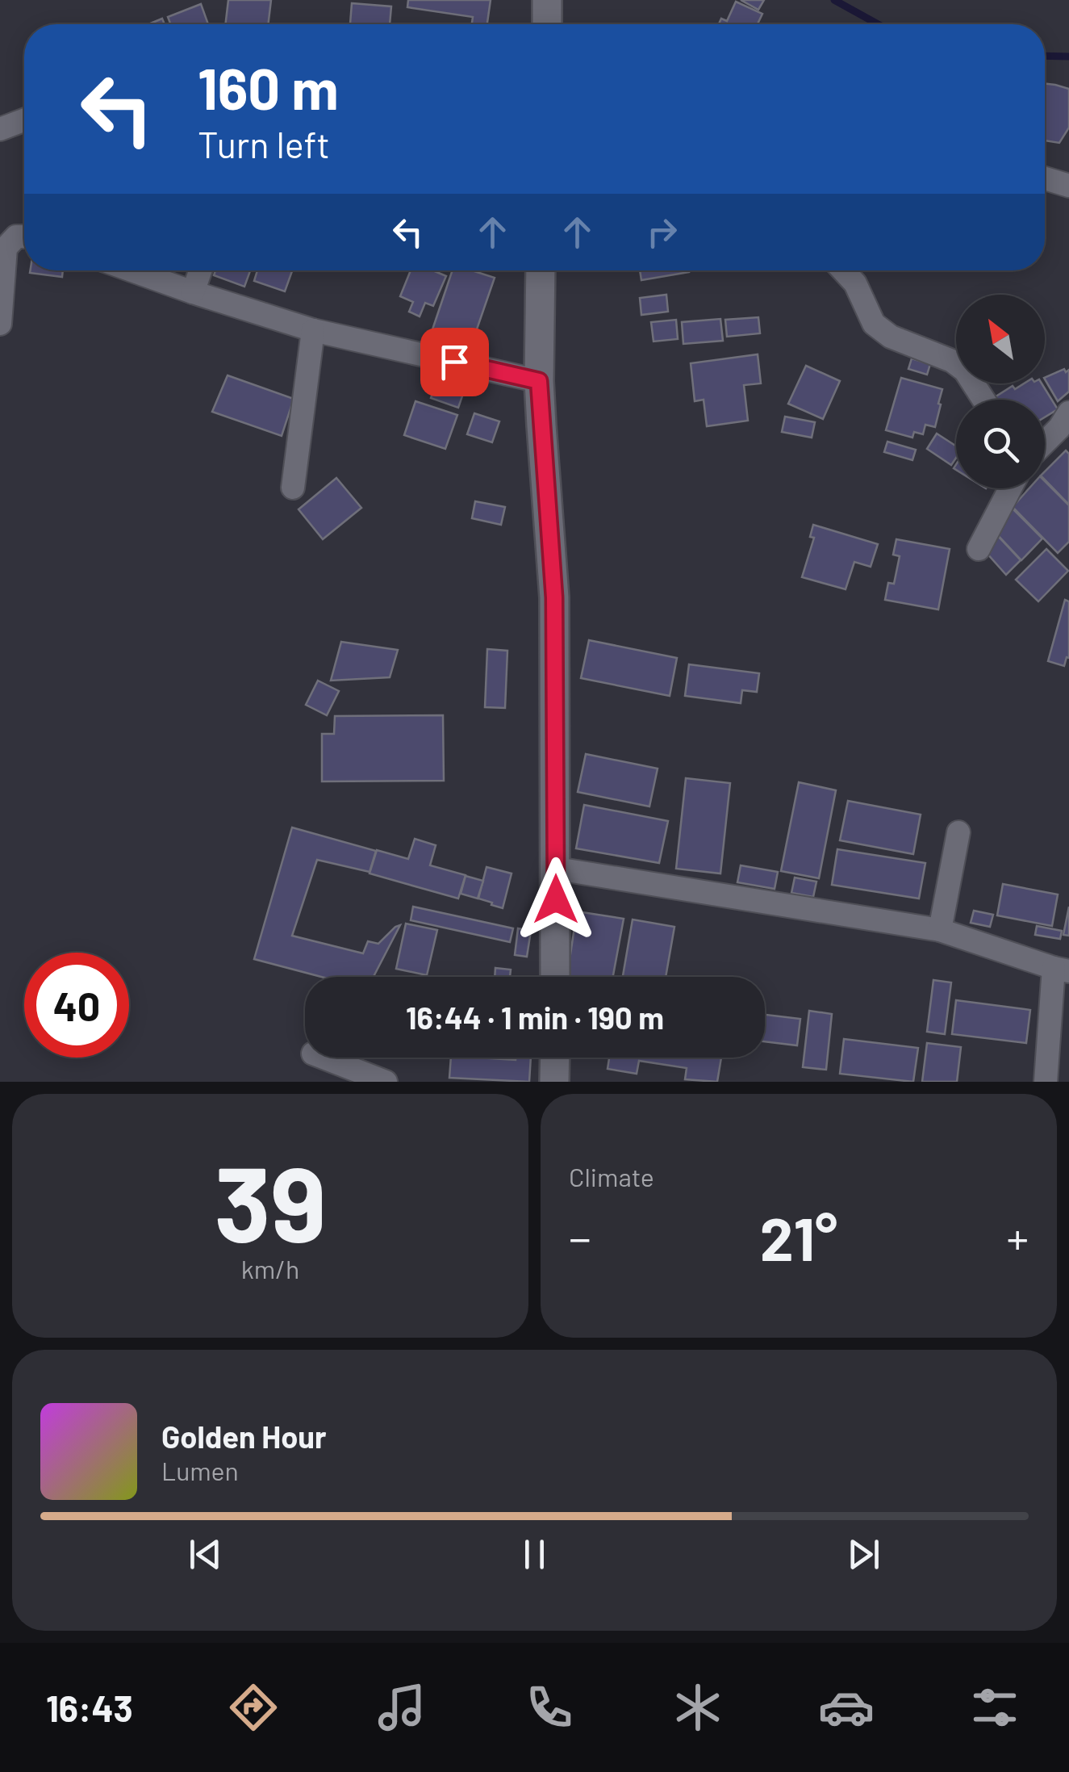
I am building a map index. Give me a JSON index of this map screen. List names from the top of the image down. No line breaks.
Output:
{"north":"top left","page":{"turn":["160 m","Turn left"],"limit":"40","trip":"16:44 · 1 min · 190 m","tile":[["39","km/h"],"Climate"],"heat":["−","21°","+"],"song":["Golden Hour","Lumen"],"tabs":"16:43"}}
